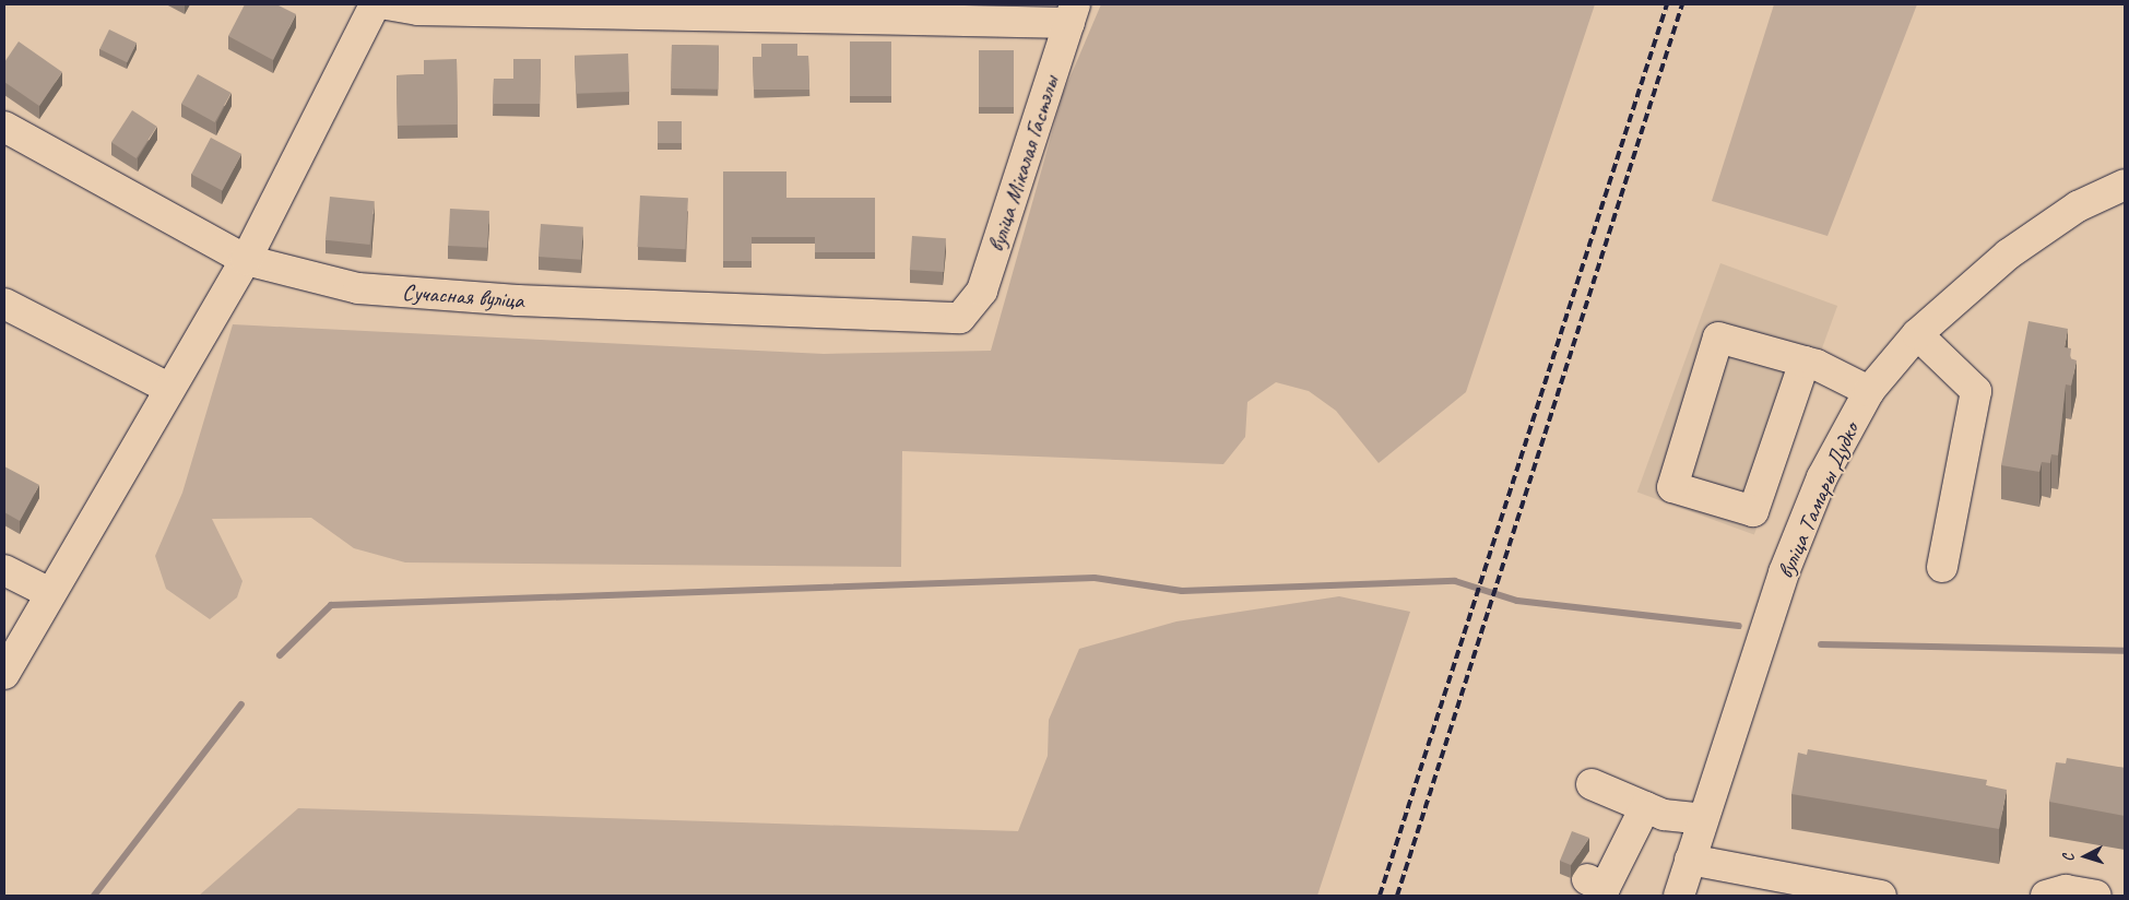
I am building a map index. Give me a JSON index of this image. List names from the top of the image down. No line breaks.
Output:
{"streets":{"street":["вуліца Мікалая Гастэлы","Сучасная вуліца","вуліца Тамары Дудко"]},"crossings":[["вуліца Мікалая Гастэлы","Сучасная вуліца"]],"north":"left"}
